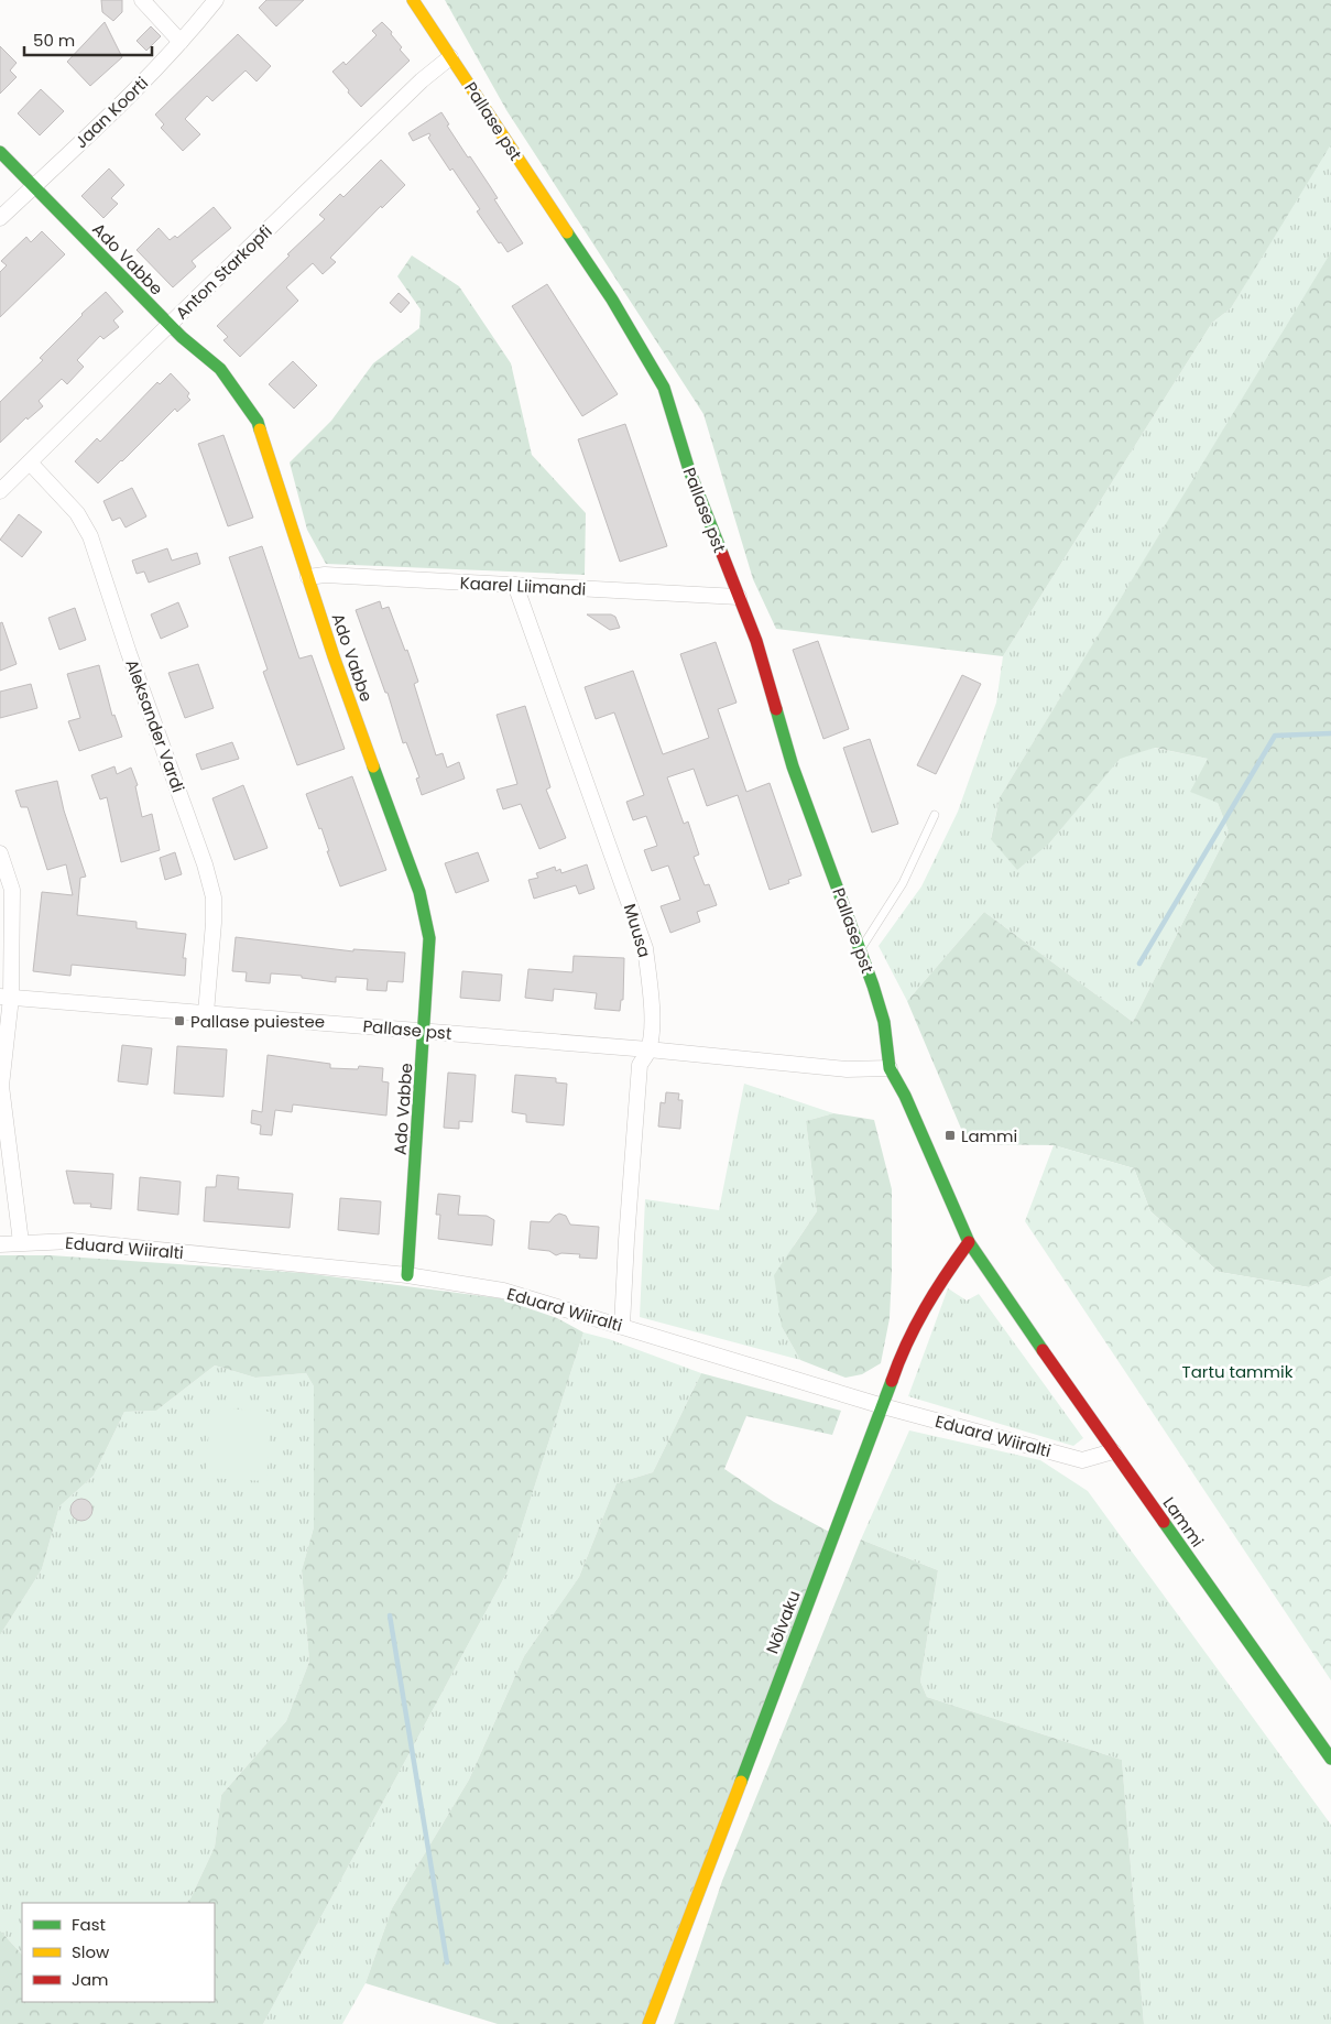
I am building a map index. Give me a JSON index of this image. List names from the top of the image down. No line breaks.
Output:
{"streets":{"street":["Jaan Koorti","Pallase pst","Ado Vabbe","Anton Starkopfi","Kaarel Liimandi","Aleksander Vardi","Muusa","Eduard Wiiralti","Lammi","Nõlvaku"]},"crossings":[["Jaan Koorti","Ado Vabbe"],["Pallase pst","Ado Vabbe"],["Pallase pst","Anton Starkopfi"],["Pallase pst","Kaarel Liimandi"],["Pallase pst","Aleksander Vardi"],["Pallase pst","Muusa"],["Pallase pst","Lammi"],["Ado Vabbe","Anton Starkopfi"],["Ado Vabbe","Kaarel Liimandi"],["Ado Vabbe","Eduard Wiiralti"],["Anton Starkopfi","Aleksander Vardi"],["Kaarel Liimandi","Muusa"],["Muusa","Eduard Wiiralti"],["Eduard Wiiralti","Lammi"],["Eduard Wiiralti","Nõlvaku"],["Lammi","Nõlvaku"]],"parks":["Tartu tammik"],"places":{"transit":["Pallase puiestee","Lammi"]},"legend":["Fast","Slow","Jam"],"scale_bar":"50 m"}
